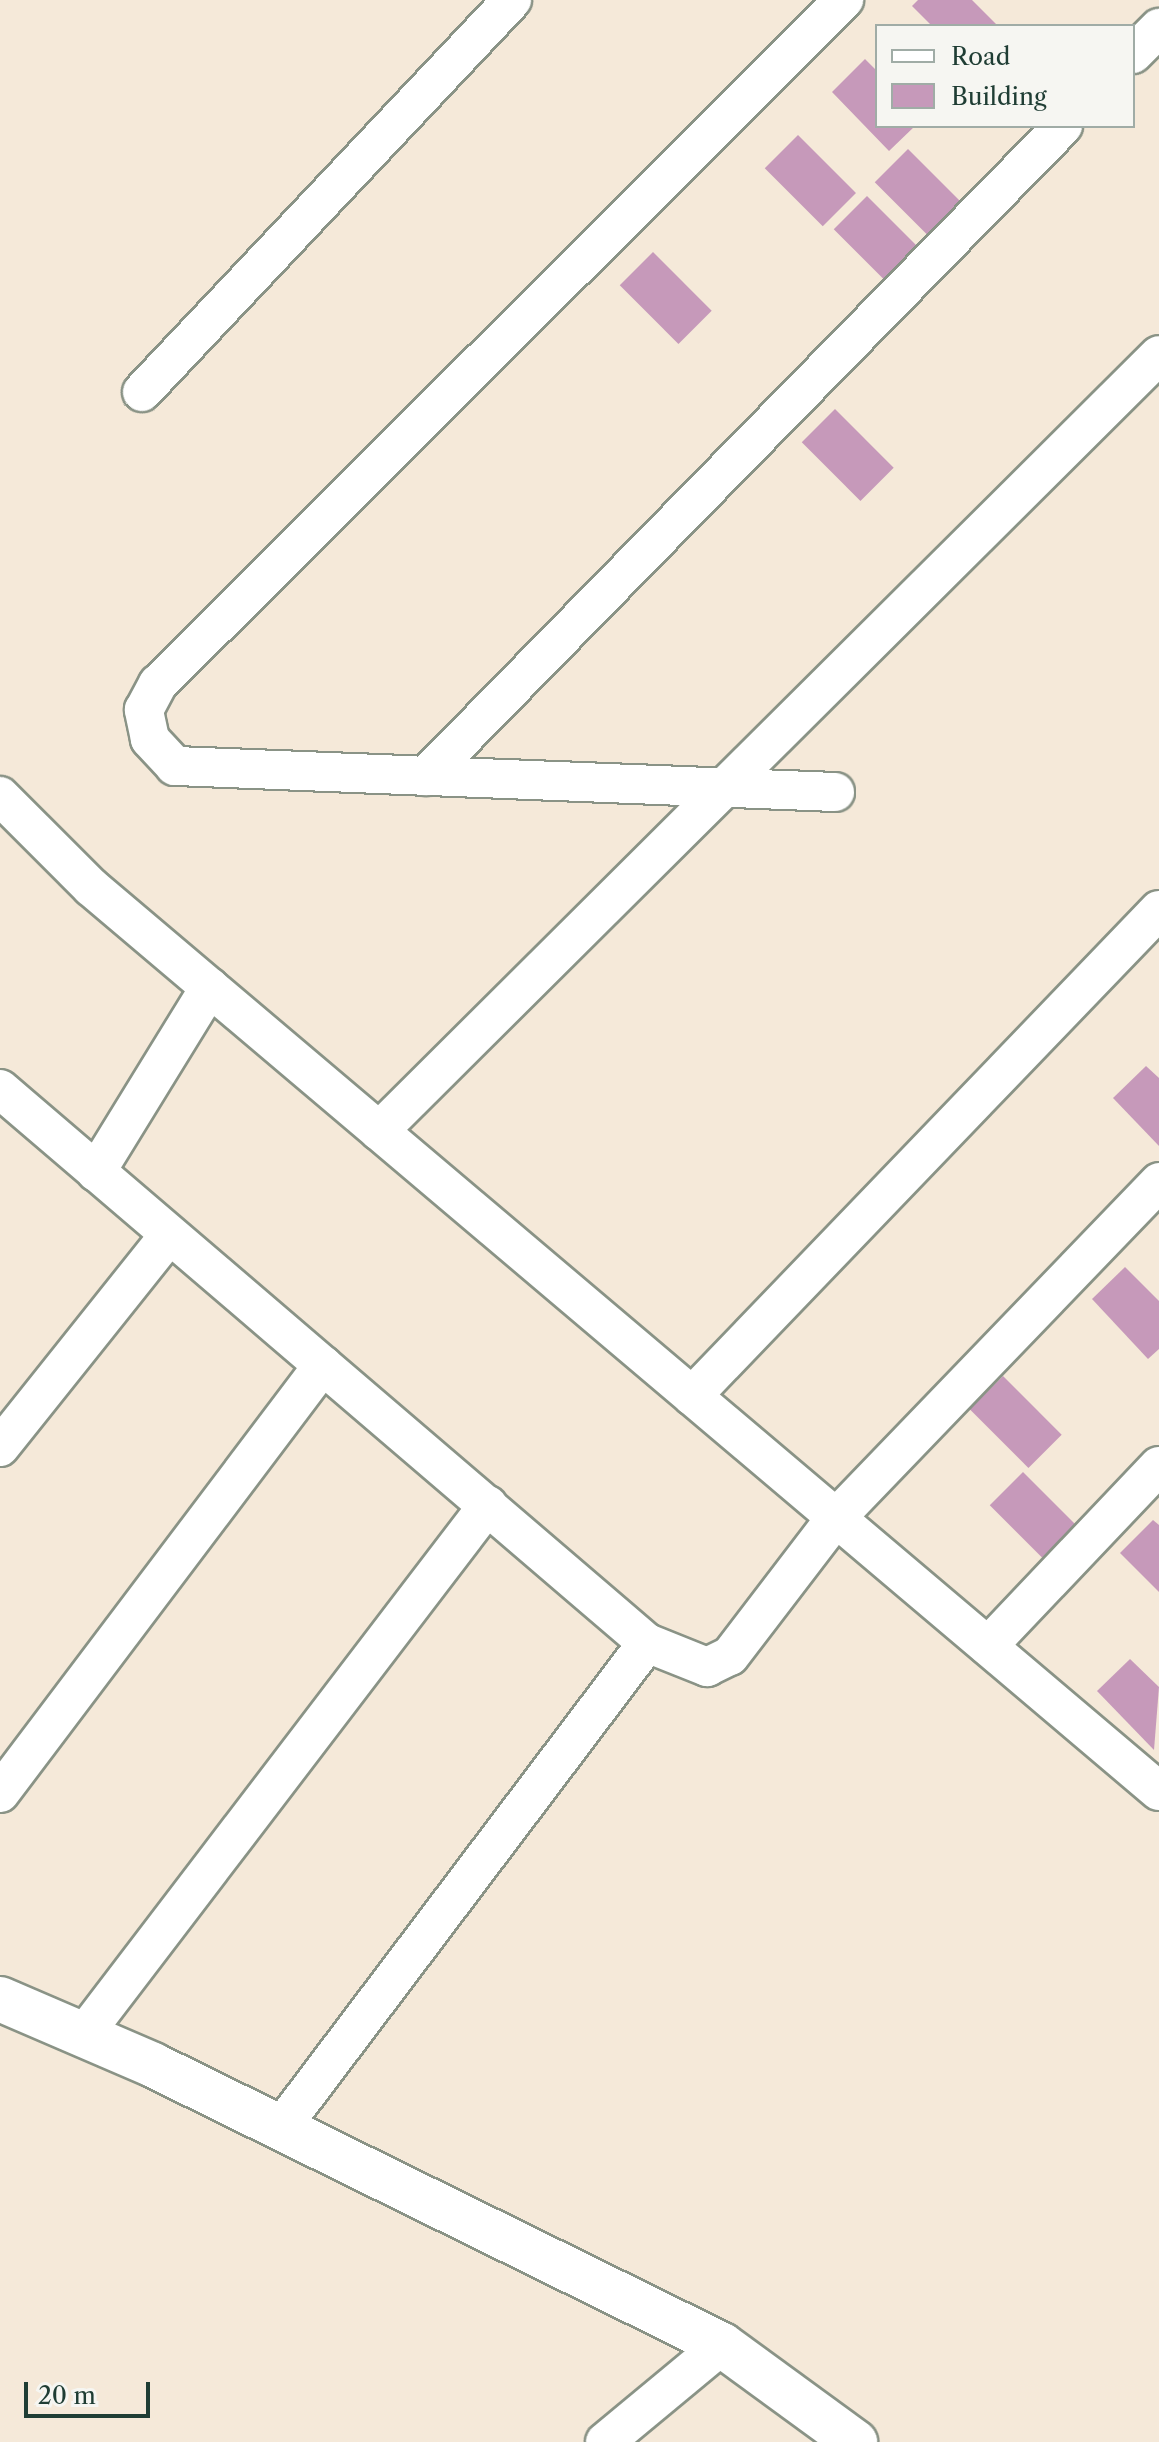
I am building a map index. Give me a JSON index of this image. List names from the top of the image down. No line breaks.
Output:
{"legend":["Road","Building"],"scale_bar":"20 m"}
